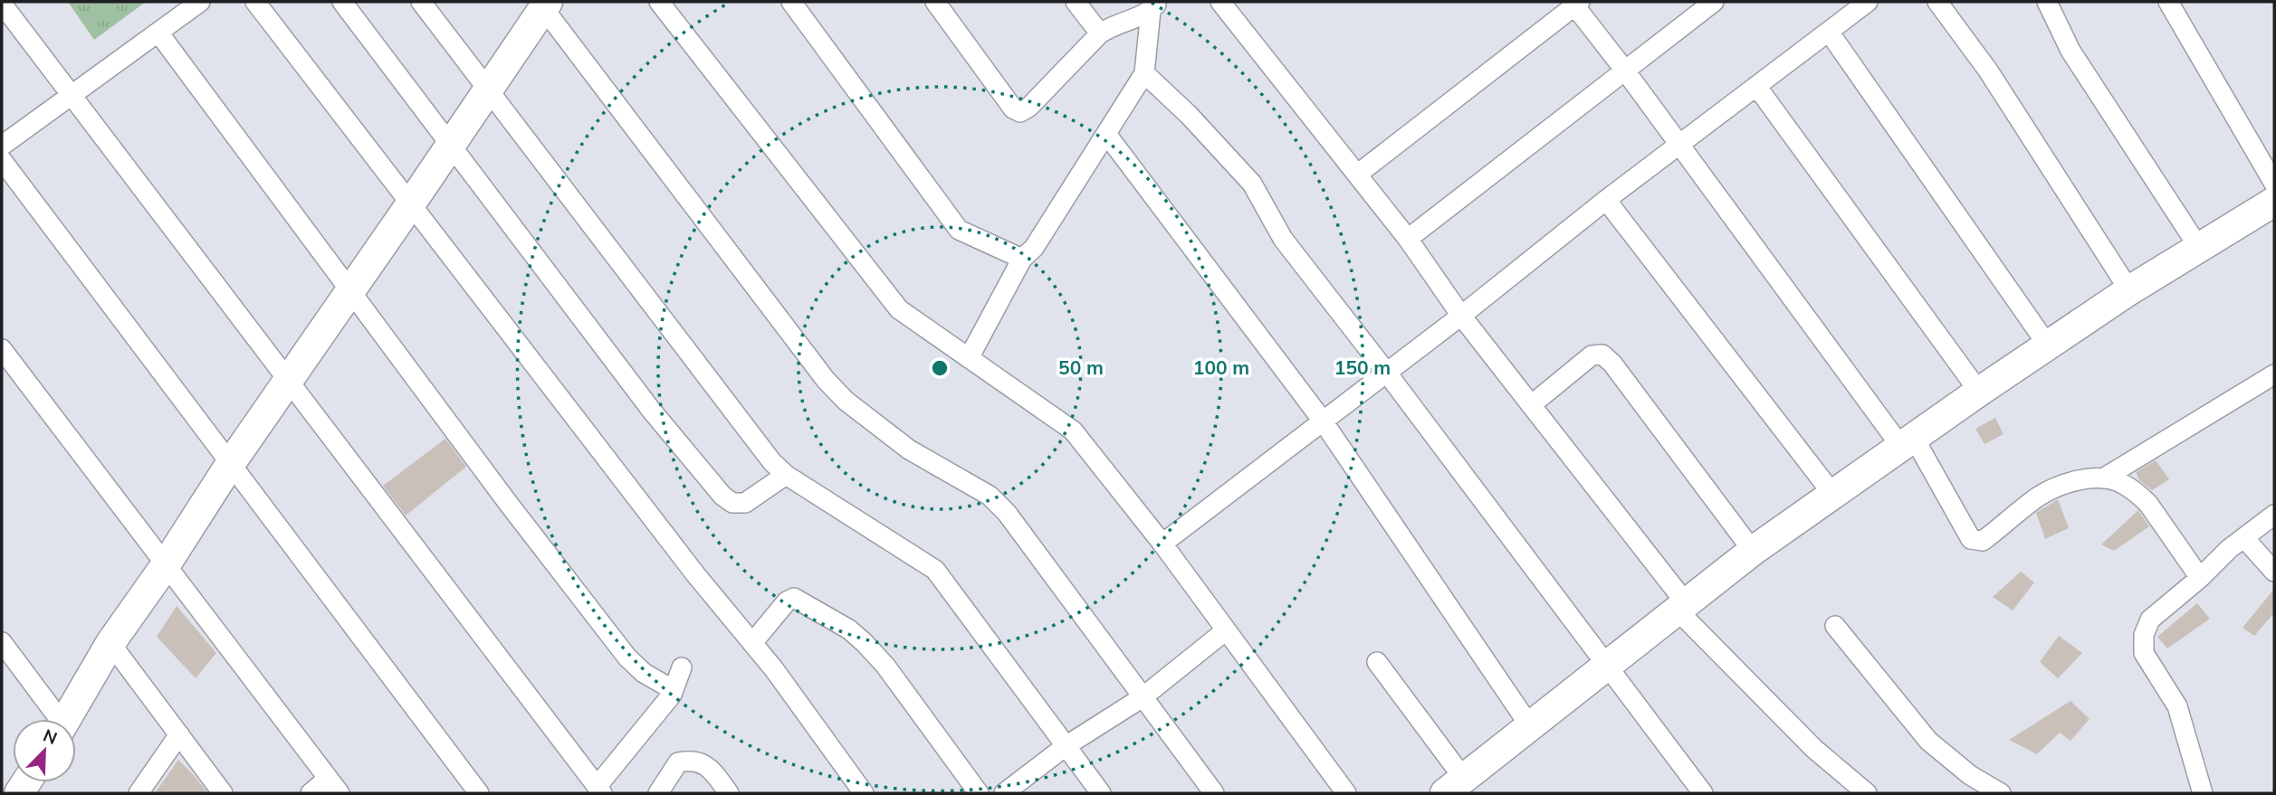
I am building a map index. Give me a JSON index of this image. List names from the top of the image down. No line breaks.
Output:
{"north":"top right","rings":["50 m","100 m","150 m"]}
